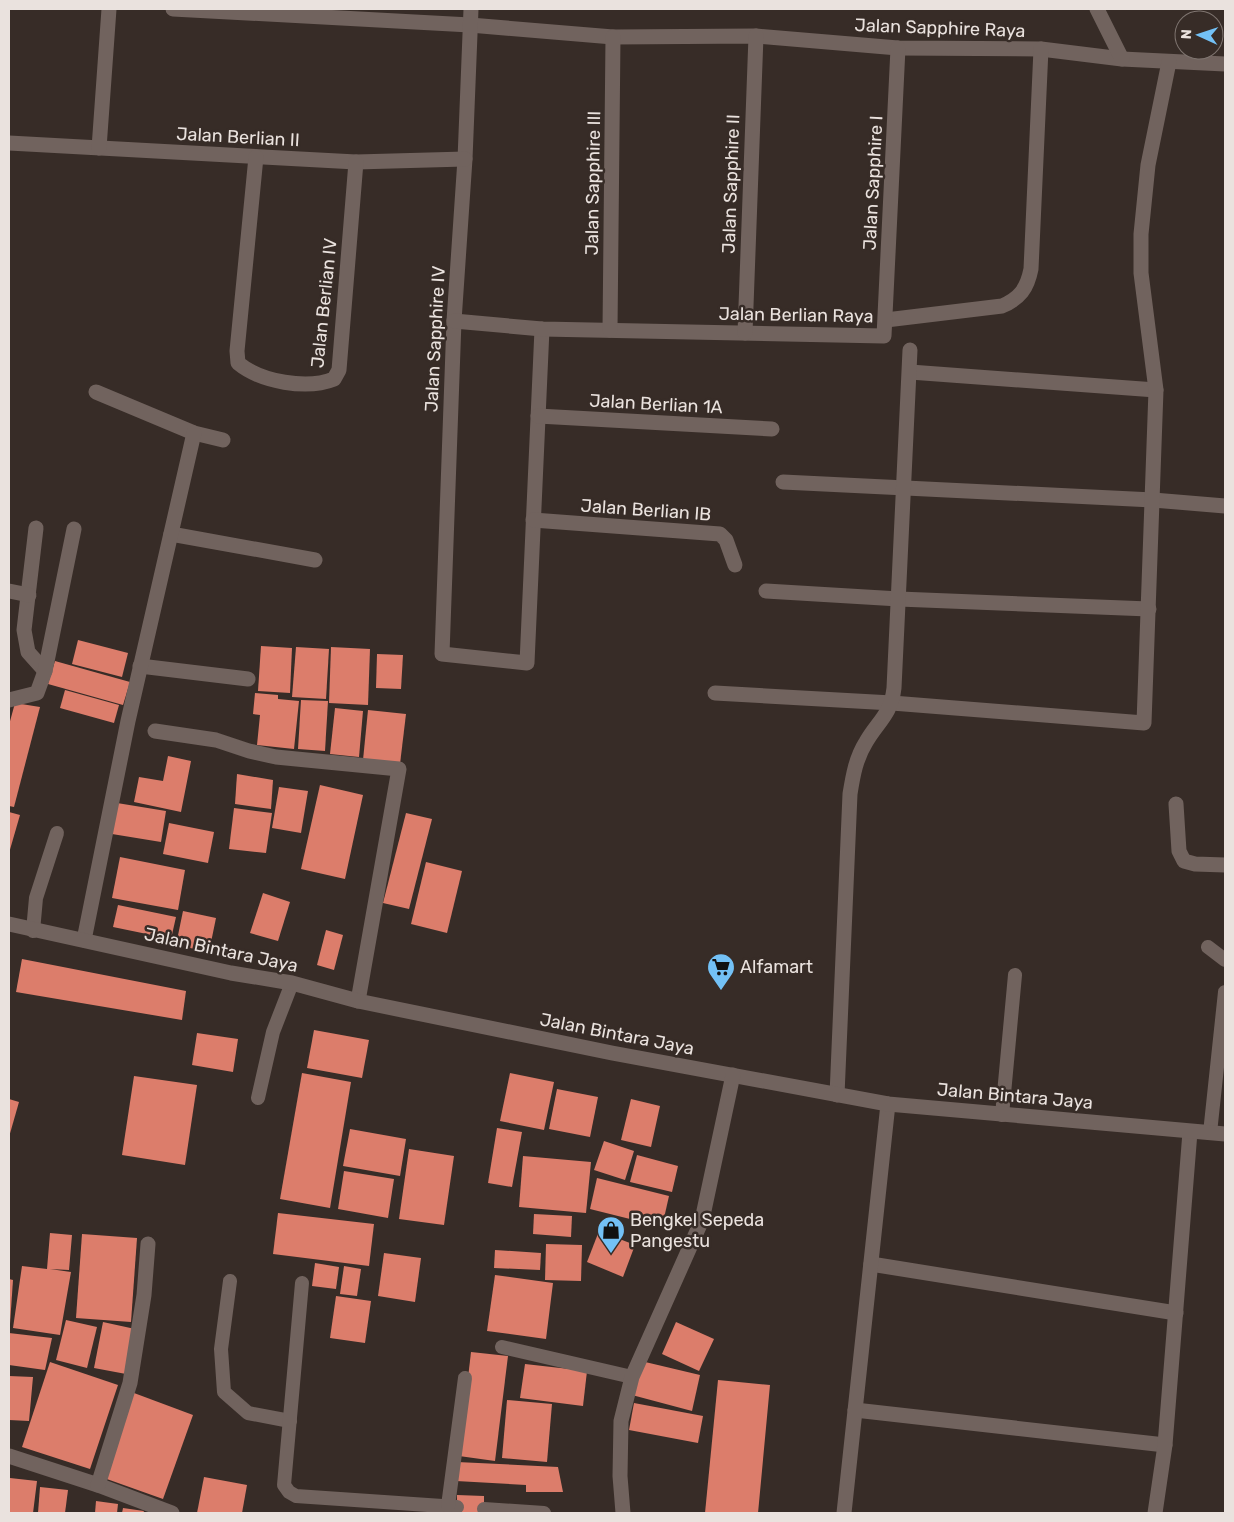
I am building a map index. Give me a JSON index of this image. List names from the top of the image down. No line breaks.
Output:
{"streets":{"street":["Jalan Sapphire Raya","Jalan Berlian II","Jalan Sapphire III","Jalan Sapphire I","Jalan Sapphire II","Jalan Berlian IV","Jalan Berlian Raya","Jalan Sapphire IV","Jalan Berlian 1A","Jalan Berlian IB","Jalan Bintara Jaya"]},"crossings":[["Jalan Sapphire Raya","Jalan Sapphire III"],["Jalan Sapphire Raya","Jalan Sapphire I"],["Jalan Sapphire Raya","Jalan Sapphire II"],["Jalan Sapphire Raya","Jalan Berlian Raya"],["Jalan Sapphire Raya","Jalan Sapphire IV"],["Jalan Berlian II","Jalan Berlian IV"],["Jalan Berlian II","Jalan Sapphire IV"],["Jalan Sapphire III","Jalan Berlian Raya"],["Jalan Sapphire I","Jalan Berlian Raya"],["Jalan Sapphire II","Jalan Berlian Raya"],["Jalan Berlian Raya","Jalan Sapphire IV"],["Jalan Sapphire IV","Jalan Berlian IB"]],"places":{"supermarket":["Alfamart"],"shop":["Bengkel Sepeda Pangestu"]},"north":"left"}
